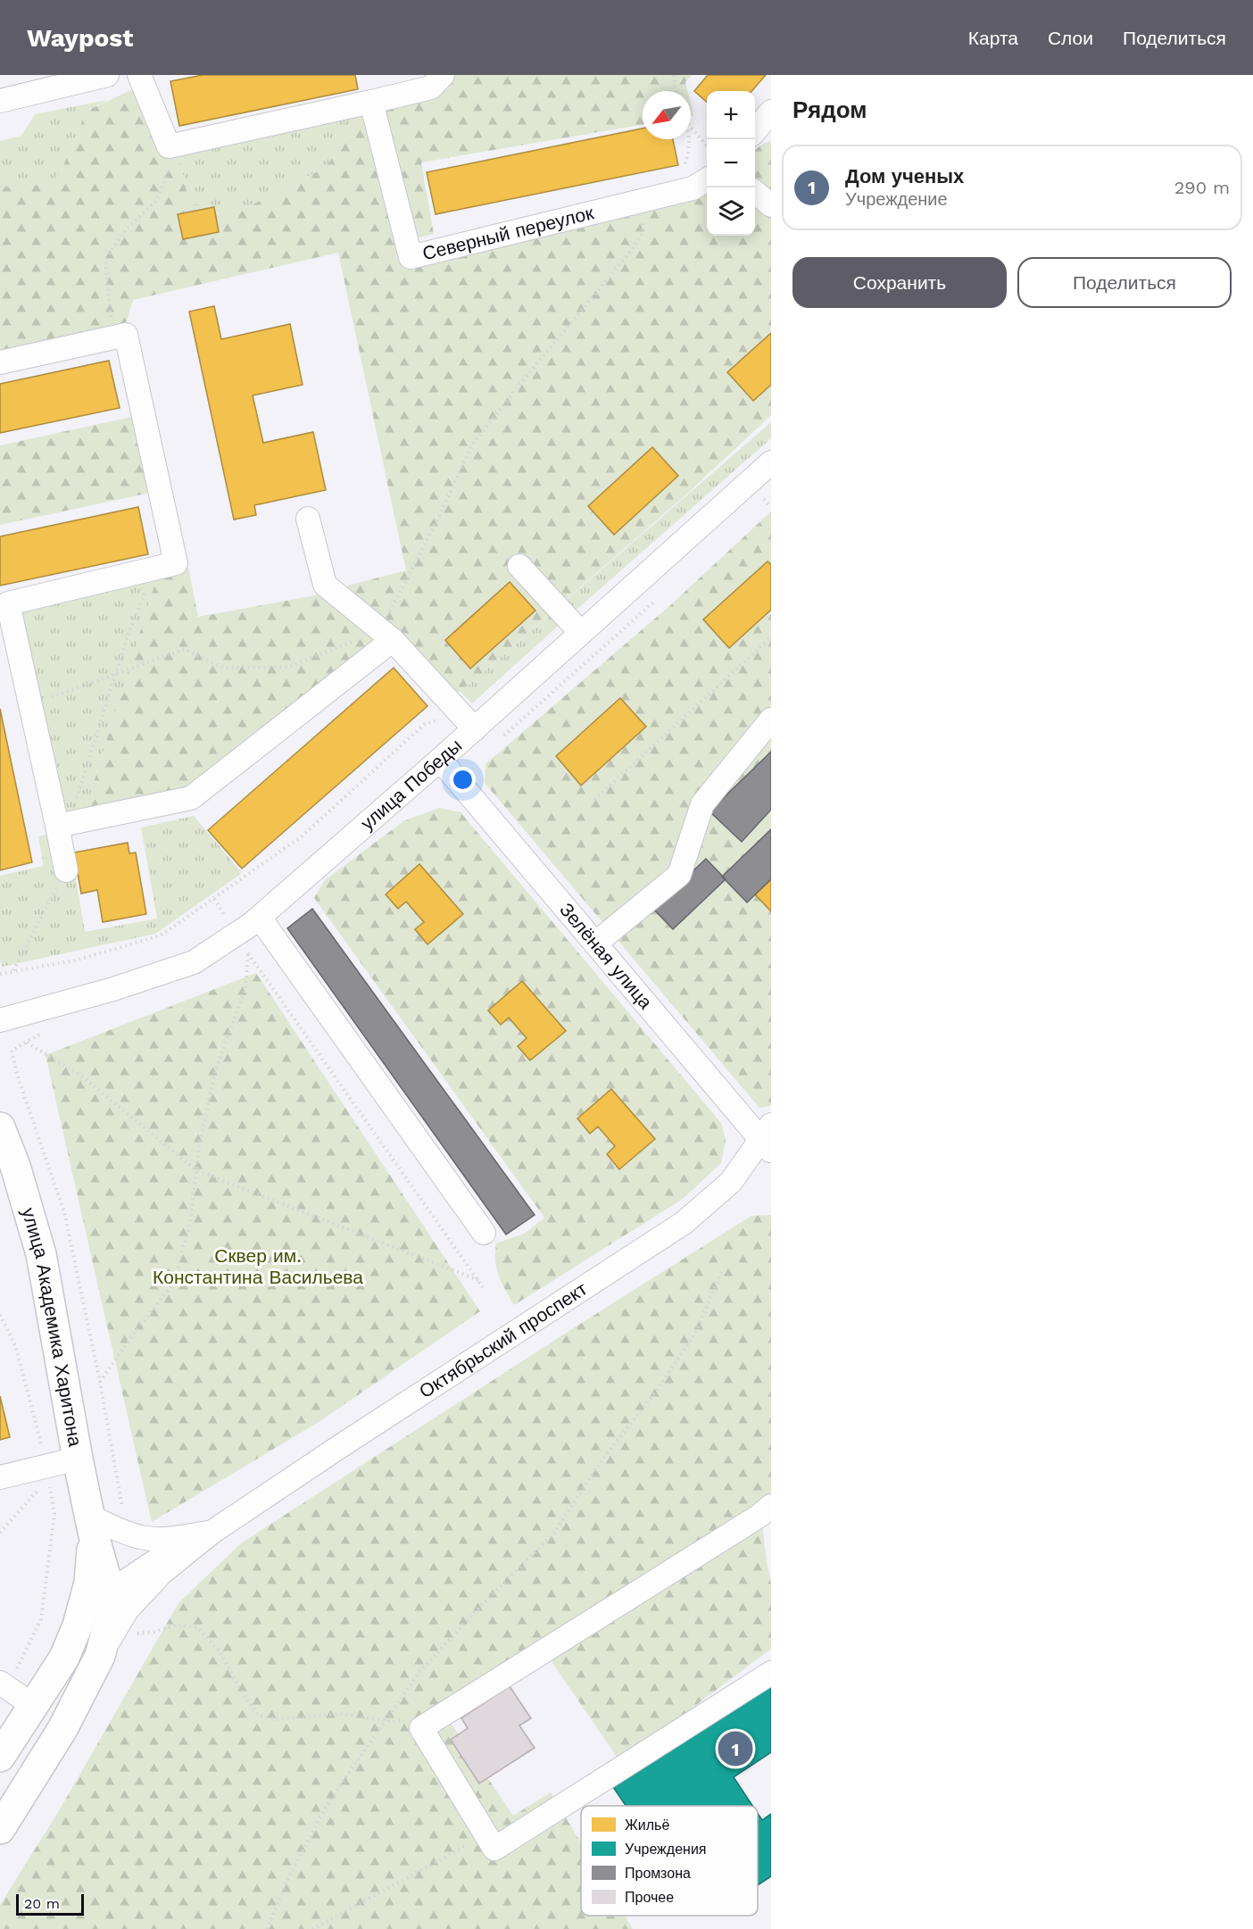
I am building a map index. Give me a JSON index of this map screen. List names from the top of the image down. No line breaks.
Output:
{"streets":{"main road":["улица Академика Харитона"],"street":["Северный переулок","улица Победы","Зелёная улица","Октябрьский проспект"]},"crossings":[["улица Победы","Зелёная улица"],["Зелёная улица","Октябрьский проспект"],["улица Академика Харитона","Октябрьский проспект"]],"parks":["Сквер им. Константина Васильева"],"legend":["Жильё","Учреждения","Промзона","Прочее"],"scale_bar":"20 m","north":"bottom left","page":{"header":"Waypost","nav":["Карта","Слои","Поделиться"],"heading":"Рядом","map_buttons":["+","−"],"list":[{"mark":"1","name":"Дом ученых","note":"Учреждение","value":"290 m"}],"buttons":["Сохранить","Поделиться"],"pins":"1","scale":"20 m"}}
